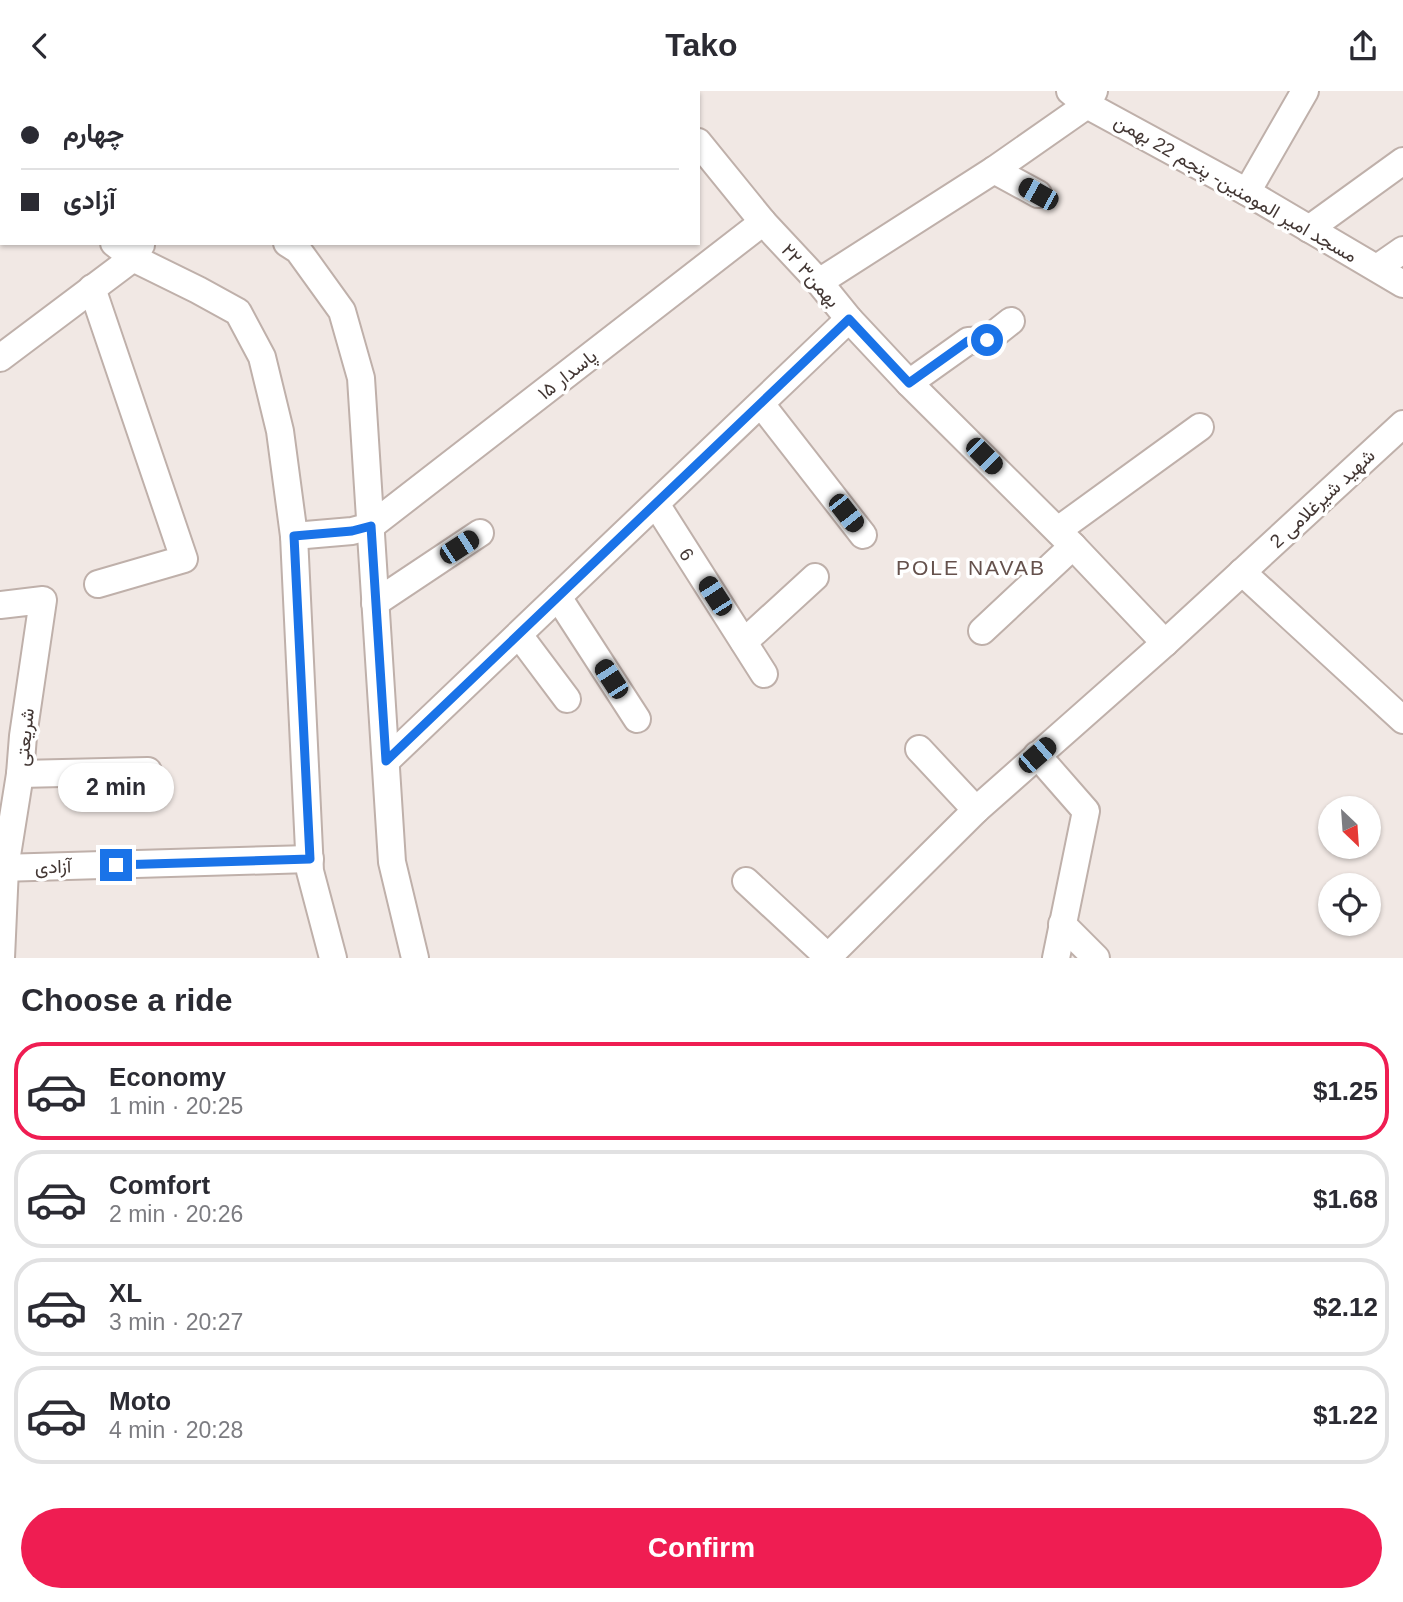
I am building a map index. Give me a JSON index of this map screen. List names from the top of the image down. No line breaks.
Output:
{"streets":{"street":["مسجد امیر المومنین- پنجم 22 بهمن","۲۲ بهمن۳","پاسدار ۱۵","شهید شیرغلامی 2","6","شریعتی","آزادی"]},"crossings":[["۲۲ بهمن۳","پاسدار ۱۵"],["۲۲ بهمن۳","شهید شیرغلامی 2"],["شریعتی","آزادی"]],"districts":["POLE NAVAB"],"north":"bottom right","page":{"header":"Tako","banner":["چهارم","آزادی"],"bubble":"2 min","heading":"Choose a ride","list":[{"name":"Economy","note":"1 min · 20:25","value":"$1.25"},{"name":"Comfort","note":"2 min · 20:26","value":"$1.68"},{"name":"XL","note":"3 min · 20:27","value":"$2.12"},{"name":"Moto","note":"4 min · 20:28","value":"$1.22"}],"buttons":"Confirm"}}
